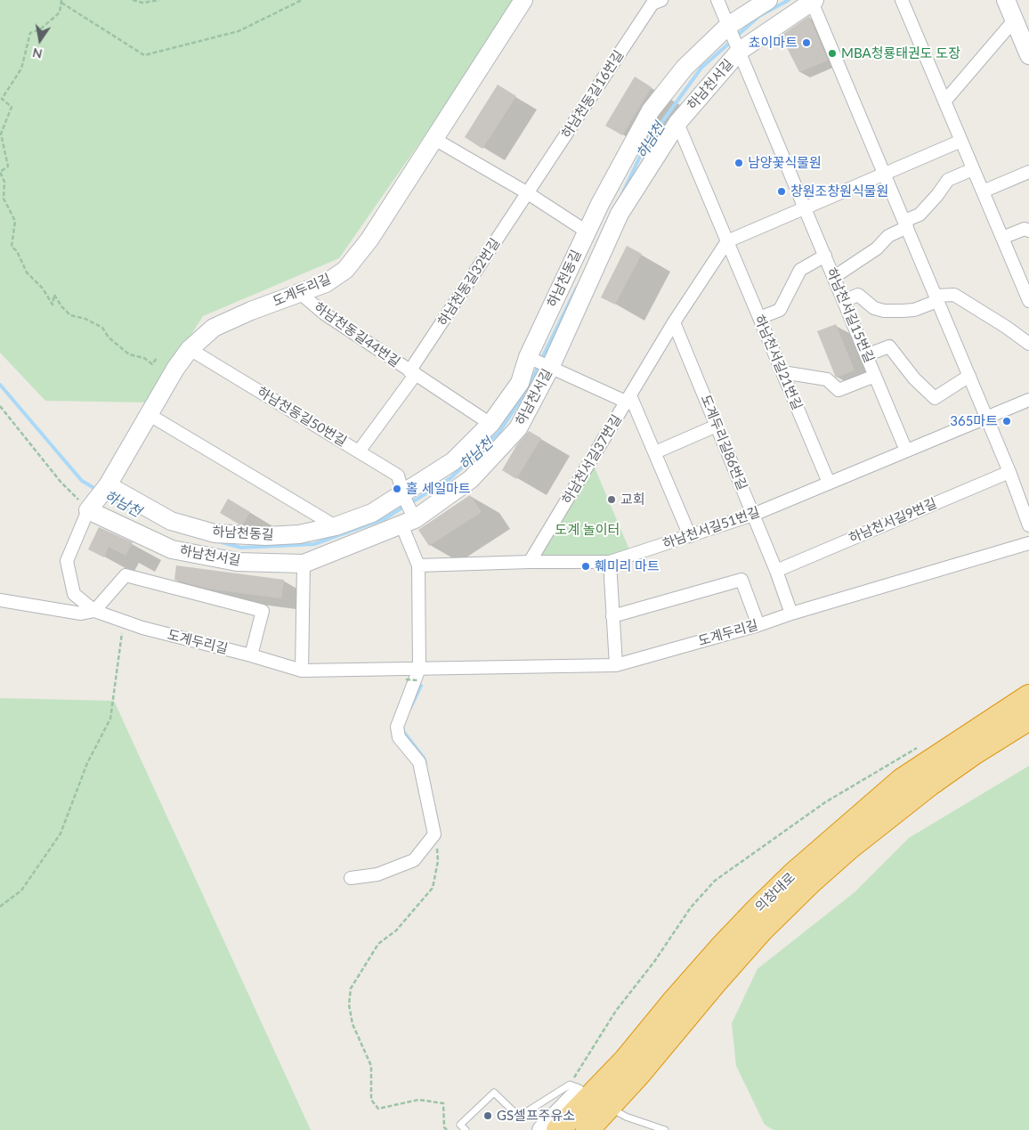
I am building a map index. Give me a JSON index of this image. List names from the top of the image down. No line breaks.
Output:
{"streets":{"highway":["의창대로"],"street":["하남천서길","하남천동길16번길","하남천동길","하남천동길32번길","도계두리길","하남천서길15번길","하남천동길44번길","하남천서길21번길","하남천동길50번길","도계두리길86번길","하남천서길37번길","하남천서길9번길","하남천서길51번길"]},"crossings":[["하남천서길","하남천동길"],["하남천서길","도계두리길"],["하남천서길","하남천서길15번길"],["하남천서길","하남천서길21번길"],["하남천서길","하남천동길50번길"],["하남천서길","하남천서길37번길"],["하남천동길16번길","하남천동길32번길"],["하남천동길","도계두리길"],["하남천동길","하남천서길15번길"],["하남천동길","하남천동길44번길"],["하남천동길","하남천동길50번길"],["하남천동길","하남천서길37번길"],["하남천동길32번길","하남천동길44번길"],["도계두리길","하남천동길44번길"],["도계두리길","하남천동길50번길"],["도계두리길","도계두리길86번길"],["하남천서길15번길","하남천서길21번길"],["하남천서길15번길","하남천서길51번길"],["하남천동길44번길","하남천동길50번길"],["하남천서길21번길","하남천서길51번길"],["도계두리길86번길","하남천서길9번길"],["도계두리길86번길","하남천서길51번길"],["하남천서길37번길","하남천서길51번길"]],"water":["하남천"],"parks":["도계 놀이터"],"places":["쵸이마트","MBA청룡태권도 도장","남양꽃식물원","창원조창원식물원","365마트","홀 세일마트","교회","훼미리 마트","GS셀프주유소"],"north":"bottom"}
